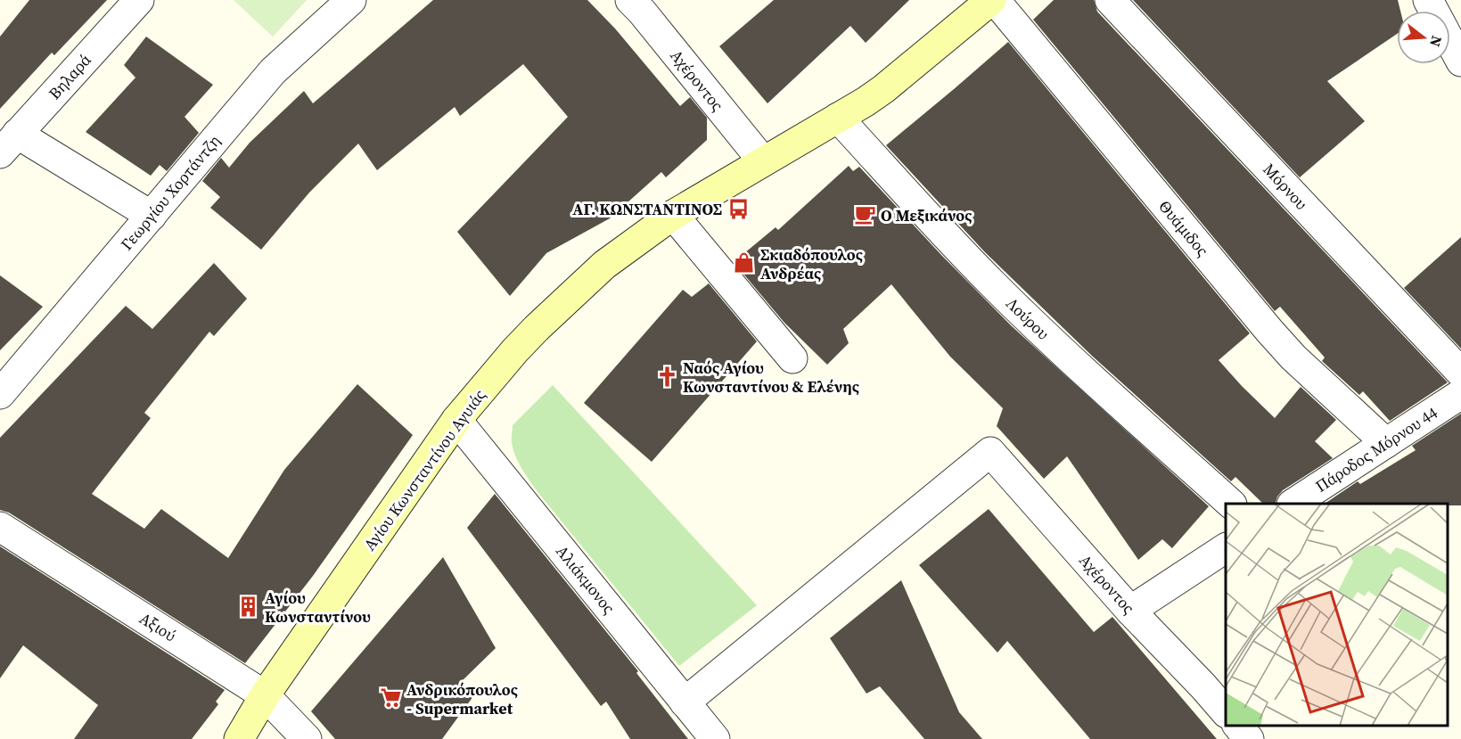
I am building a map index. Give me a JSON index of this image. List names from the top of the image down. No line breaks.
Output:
{"streets":{"main road":["Αγίου Κωνσταντίνου Αγυιάς"],"street":["Βηλαρά","Αχέροντος","Μόρνου","Γεωργίου Χορτάντζη","Θυάμιδος","Λούρου","Πάροδος Μόρνου 44","Αλιάκμονος","Αξιού"]},"crossings":[["Αχέροντος","Αγίου Κωνσταντίνου Αγυιάς"],["Αχέροντος","Αλιάκμονος"],["Θυάμιδος","Πάροδος Μόρνου 44"],["Θυάμιδος","Αγίου Κωνσταντίνου Αγυιάς"],["Λούρου","Αγίου Κωνσταντίνου Αγυιάς"],["Αγίου Κωνσταντίνου Αγυιάς","Αλιάκμονος"],["Αγίου Κωνσταντίνου Αγυιάς","Αξιού"]],"places":{"bus stop":["ΑΓ. ΚΩΝΣΤΑΝΤΙΝΟΣ"],"cafe":["Ο Μεξικάνος"],"shop":["Σκιαδόπουλος Ανδρέας"],"church":["Ναός Αγίου Κωνσταντίνου & Ελένης"],"building":["Αγίου Κωνσταντίνου"],"supermarket":["Ανδρικόπουλος - Supermarket"]},"north":"right"}
